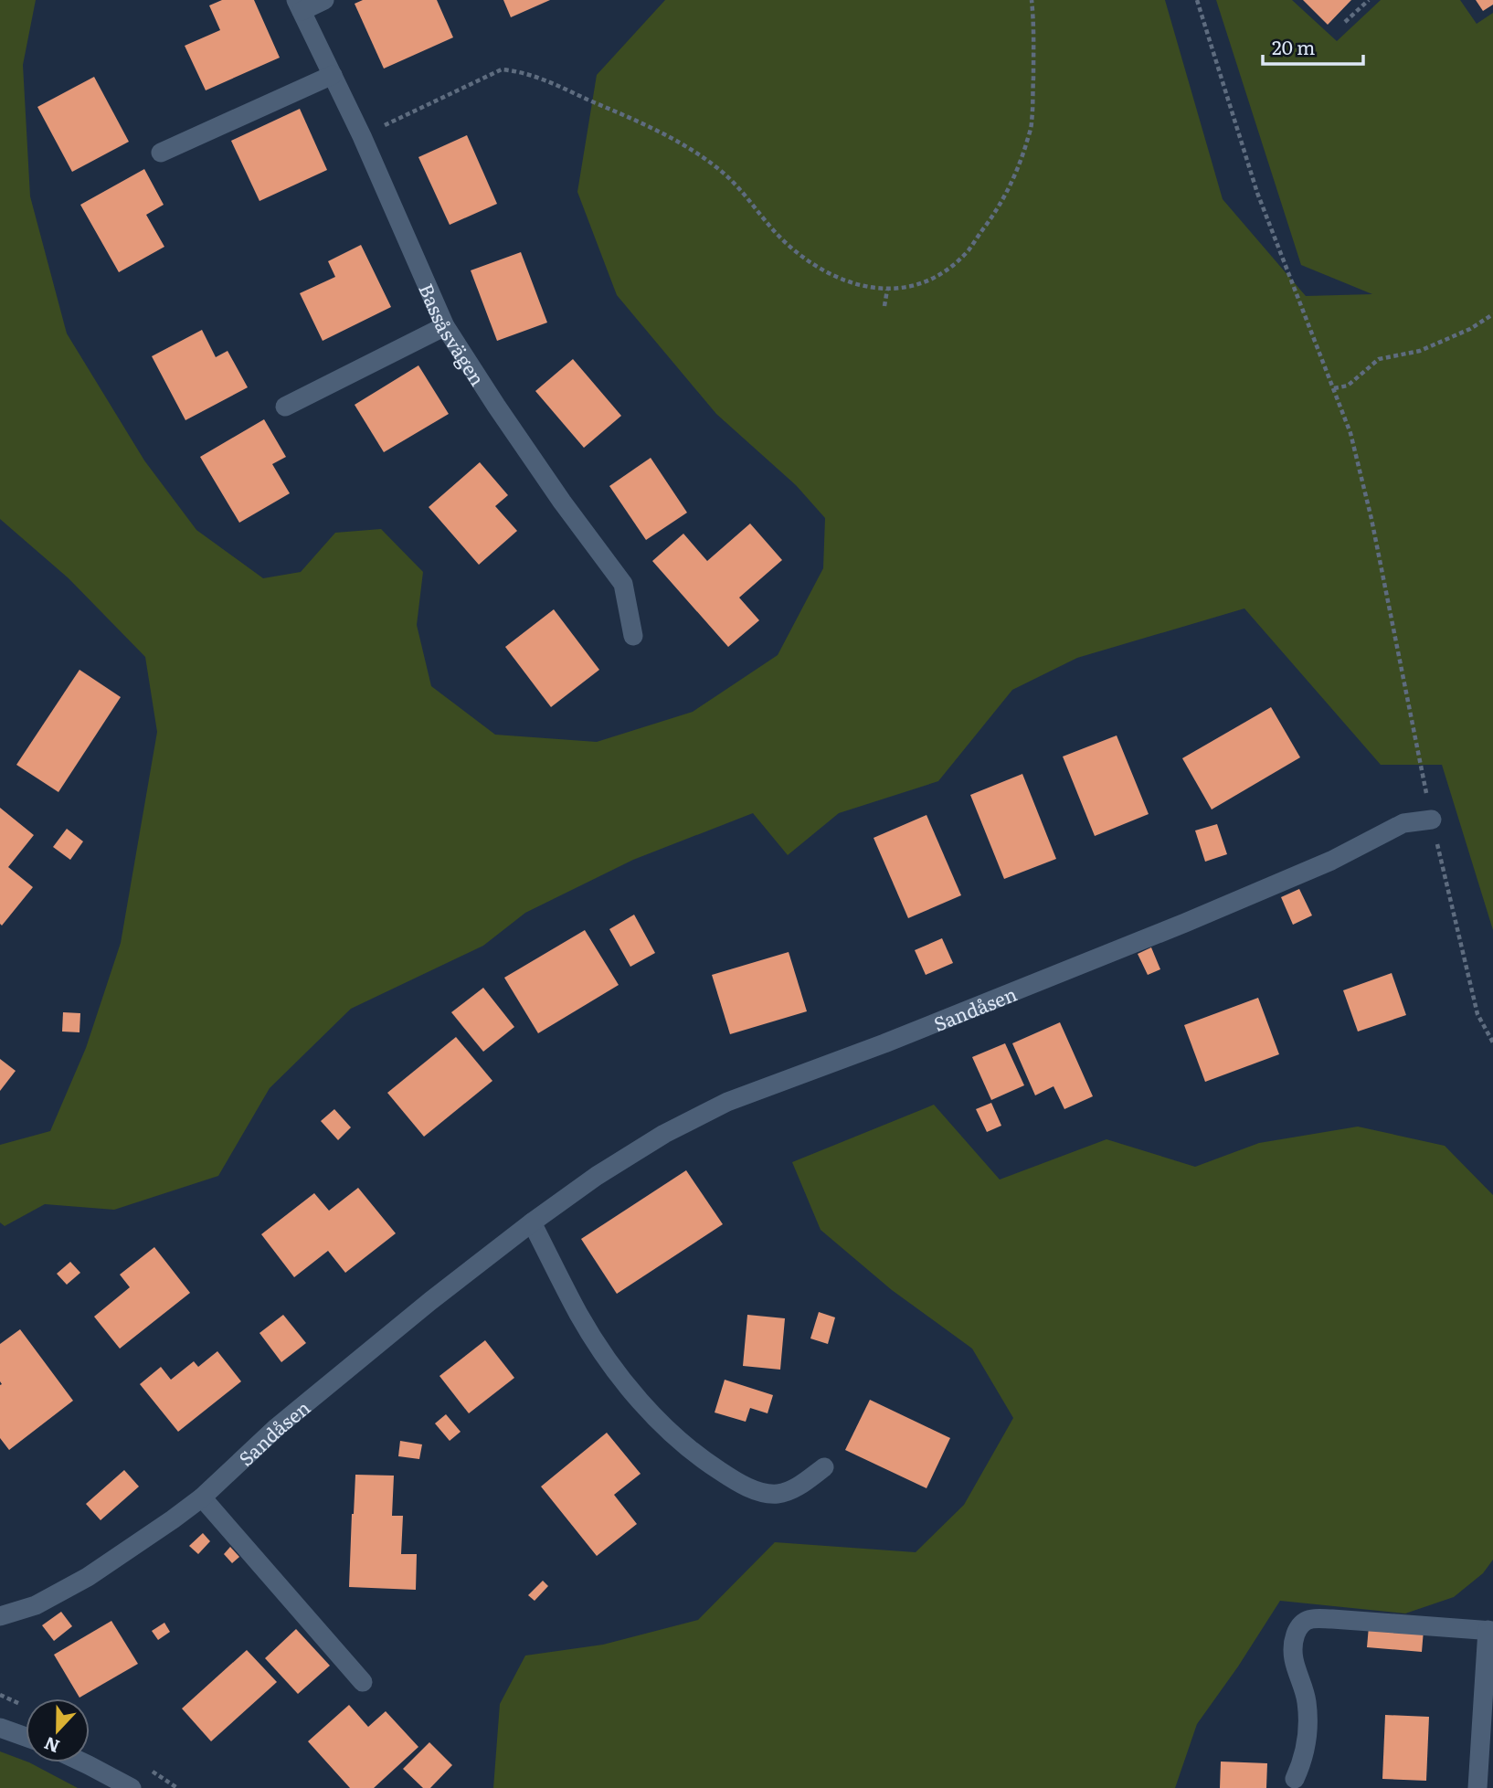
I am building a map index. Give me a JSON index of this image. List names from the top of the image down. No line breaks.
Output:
{"streets":{"street":["Bassåsvägen","Sandåsen"]},"scale_bar":"20 m","north":"bottom"}
